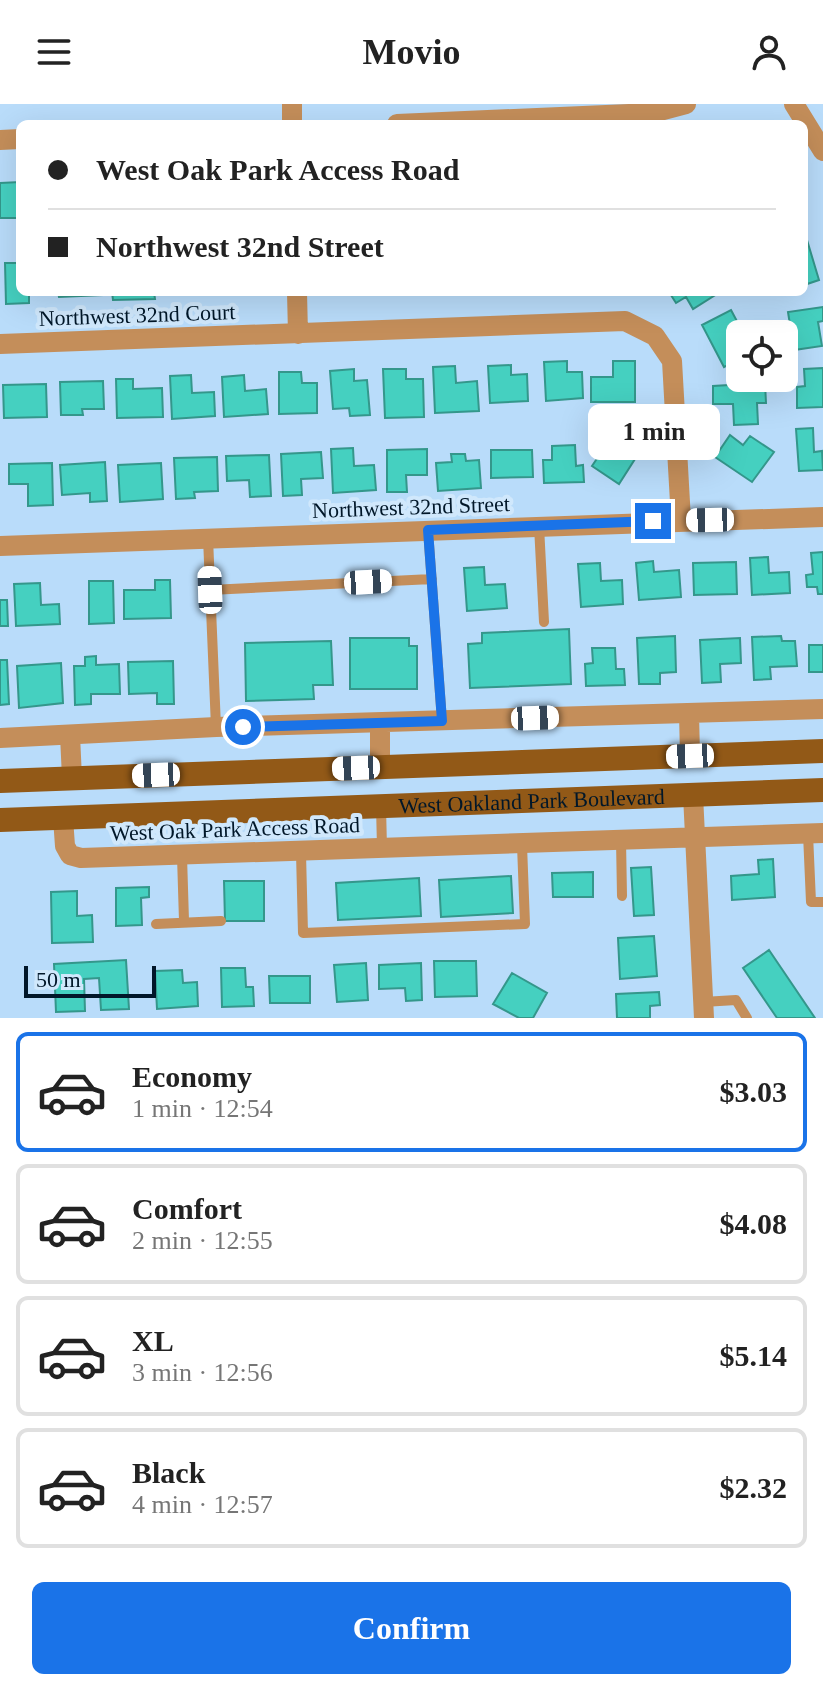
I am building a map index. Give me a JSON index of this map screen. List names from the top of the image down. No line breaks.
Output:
{"streets":{"main road":["West Oakland Park Boulevard"],"street":["Northwest 32nd Court","Northwest 32nd Street","West Oak Park Access Road"]},"crossings":[["Northwest 32nd Court","Northwest 32nd Street"],["West Oakland Park Boulevard","West Oak Park Access Road"]],"scale_bar":"50 m","page":{"header":"Movio","banner":["West Oak Park Access Road","Northwest 32nd Street"],"bubble":"1 min","scale":"50 m","list":[{"name":"Economy","note":"1 min · 12:54","value":"$3.03"},{"name":"Comfort","note":"2 min · 12:55","value":"$4.08"},{"name":"XL","note":"3 min · 12:56","value":"$5.14"},{"name":"Black","note":"4 min · 12:57","value":"$2.32"}],"buttons":"Confirm"}}
